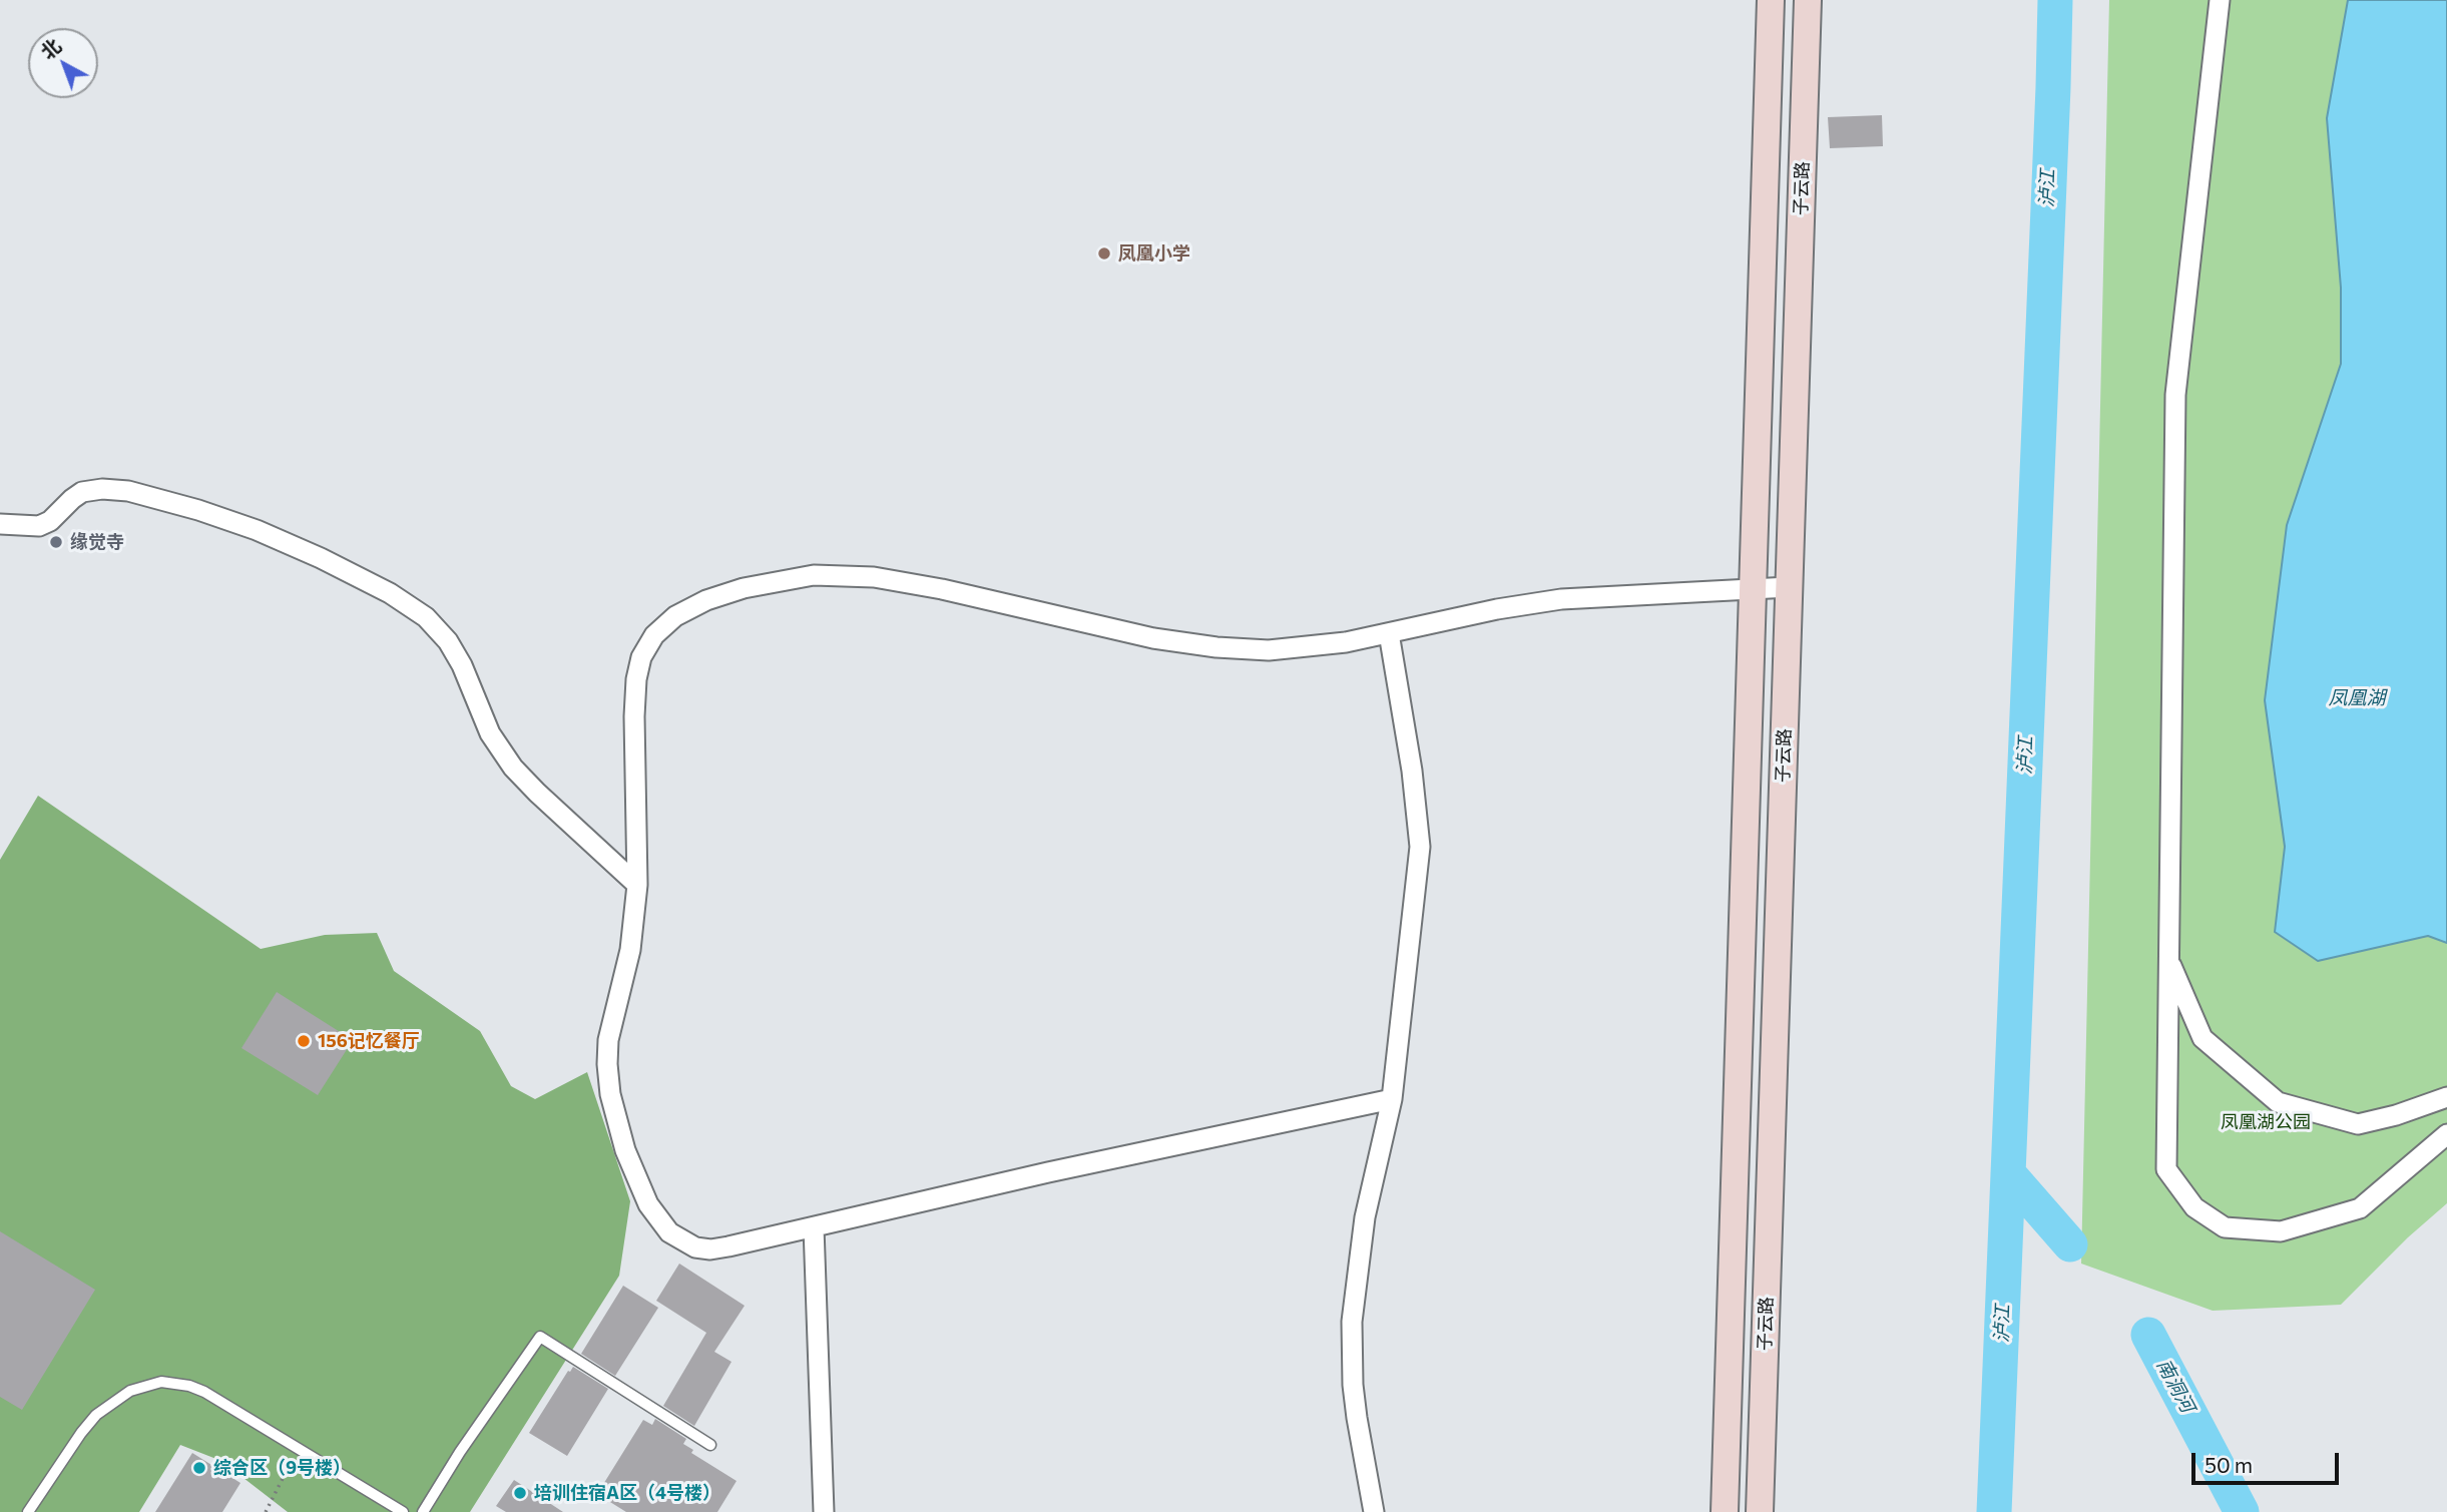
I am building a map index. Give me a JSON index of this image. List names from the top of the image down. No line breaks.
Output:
{"streets":{"main road":["子云路"]},"water":["泸江","凤凰湖","南洞河"],"parks":["凤凰湖公园"],"places":["凤凰小学","缘觉寺","156记忆餐厅","综合区（9号楼）","培训住宿A区（4号楼）"],"scale_bar":"50 m","north":"top left"}
